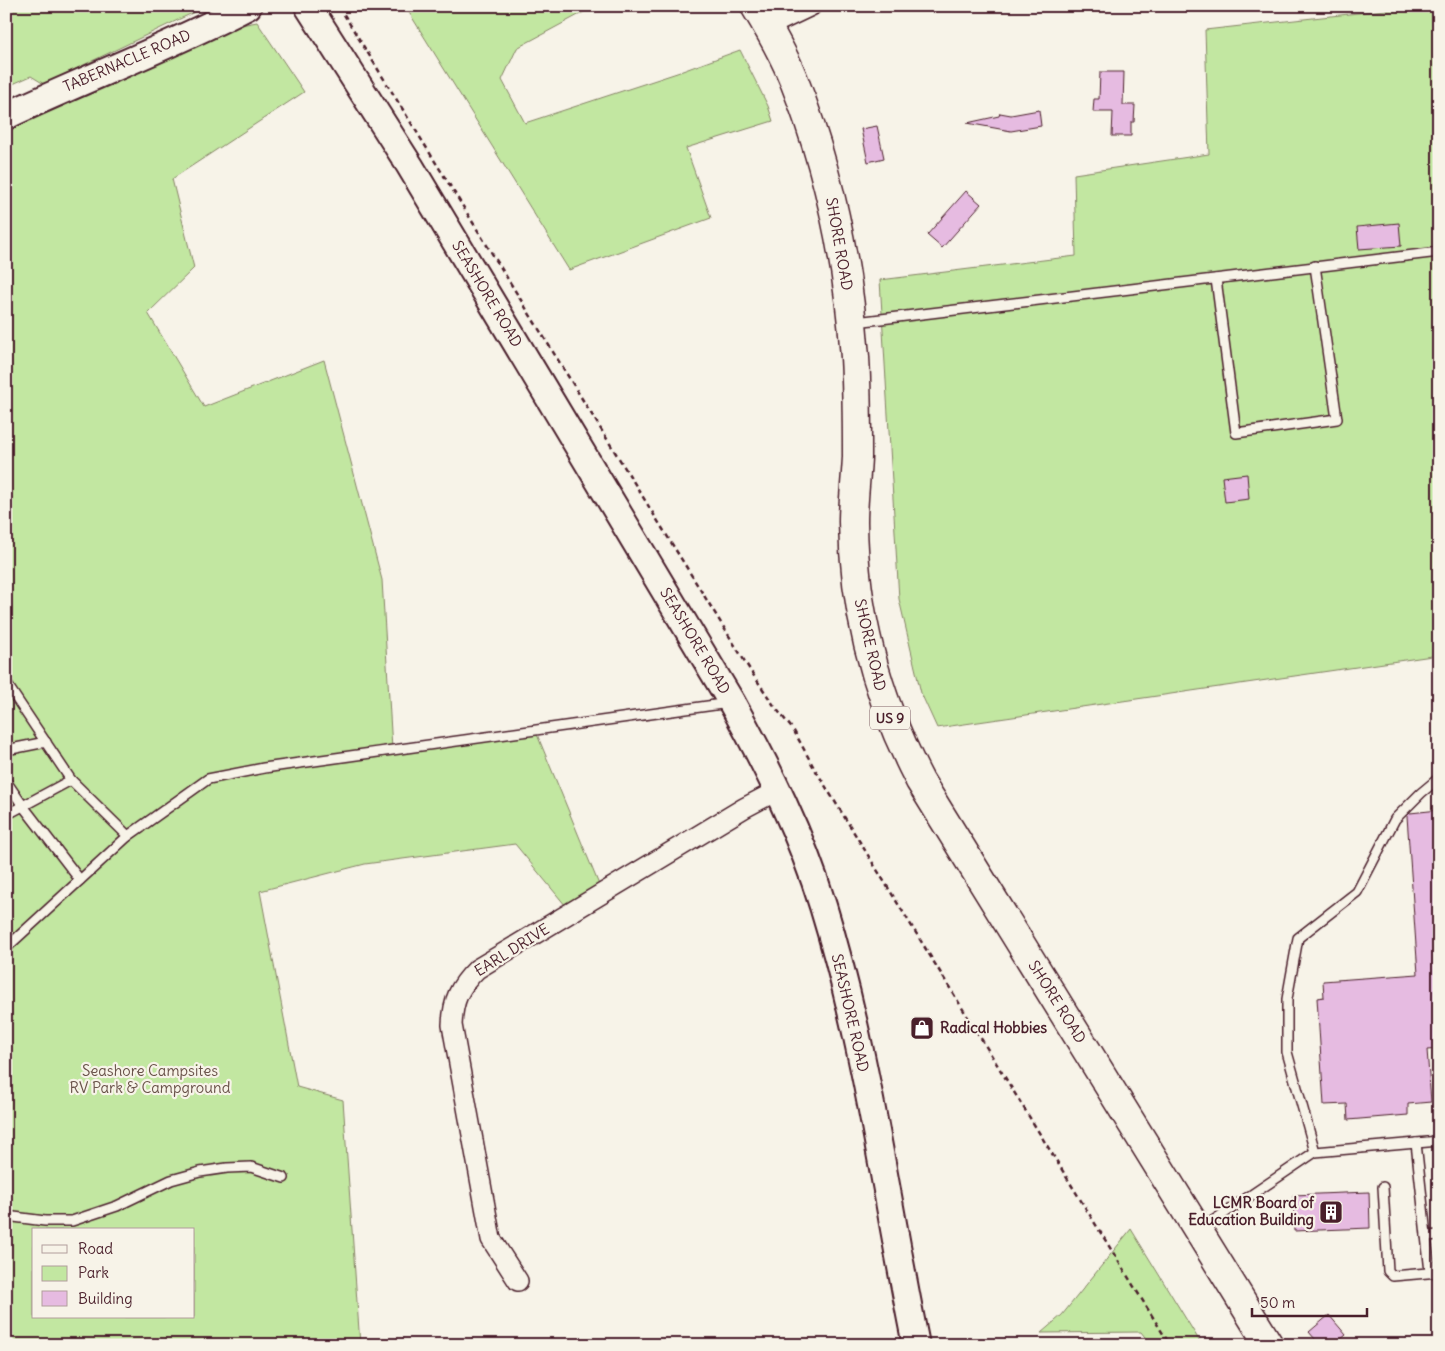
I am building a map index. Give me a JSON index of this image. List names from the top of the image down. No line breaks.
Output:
{"streets":{"main road":["SHORE ROAD","US 9"],"street":["TABERNACLE ROAD","SEASHORE ROAD","EARL DRIVE"]},"crossings":[["SEASHORE ROAD","EARL DRIVE"]],"parks":["Seashore Campsites RV Park & Campground"],"places":{"shop":["Radical Hobbies"],"building":["LCMR Board of Education Building"]},"legend":["Road","Park","Building"],"scale_bar":"50 m"}
